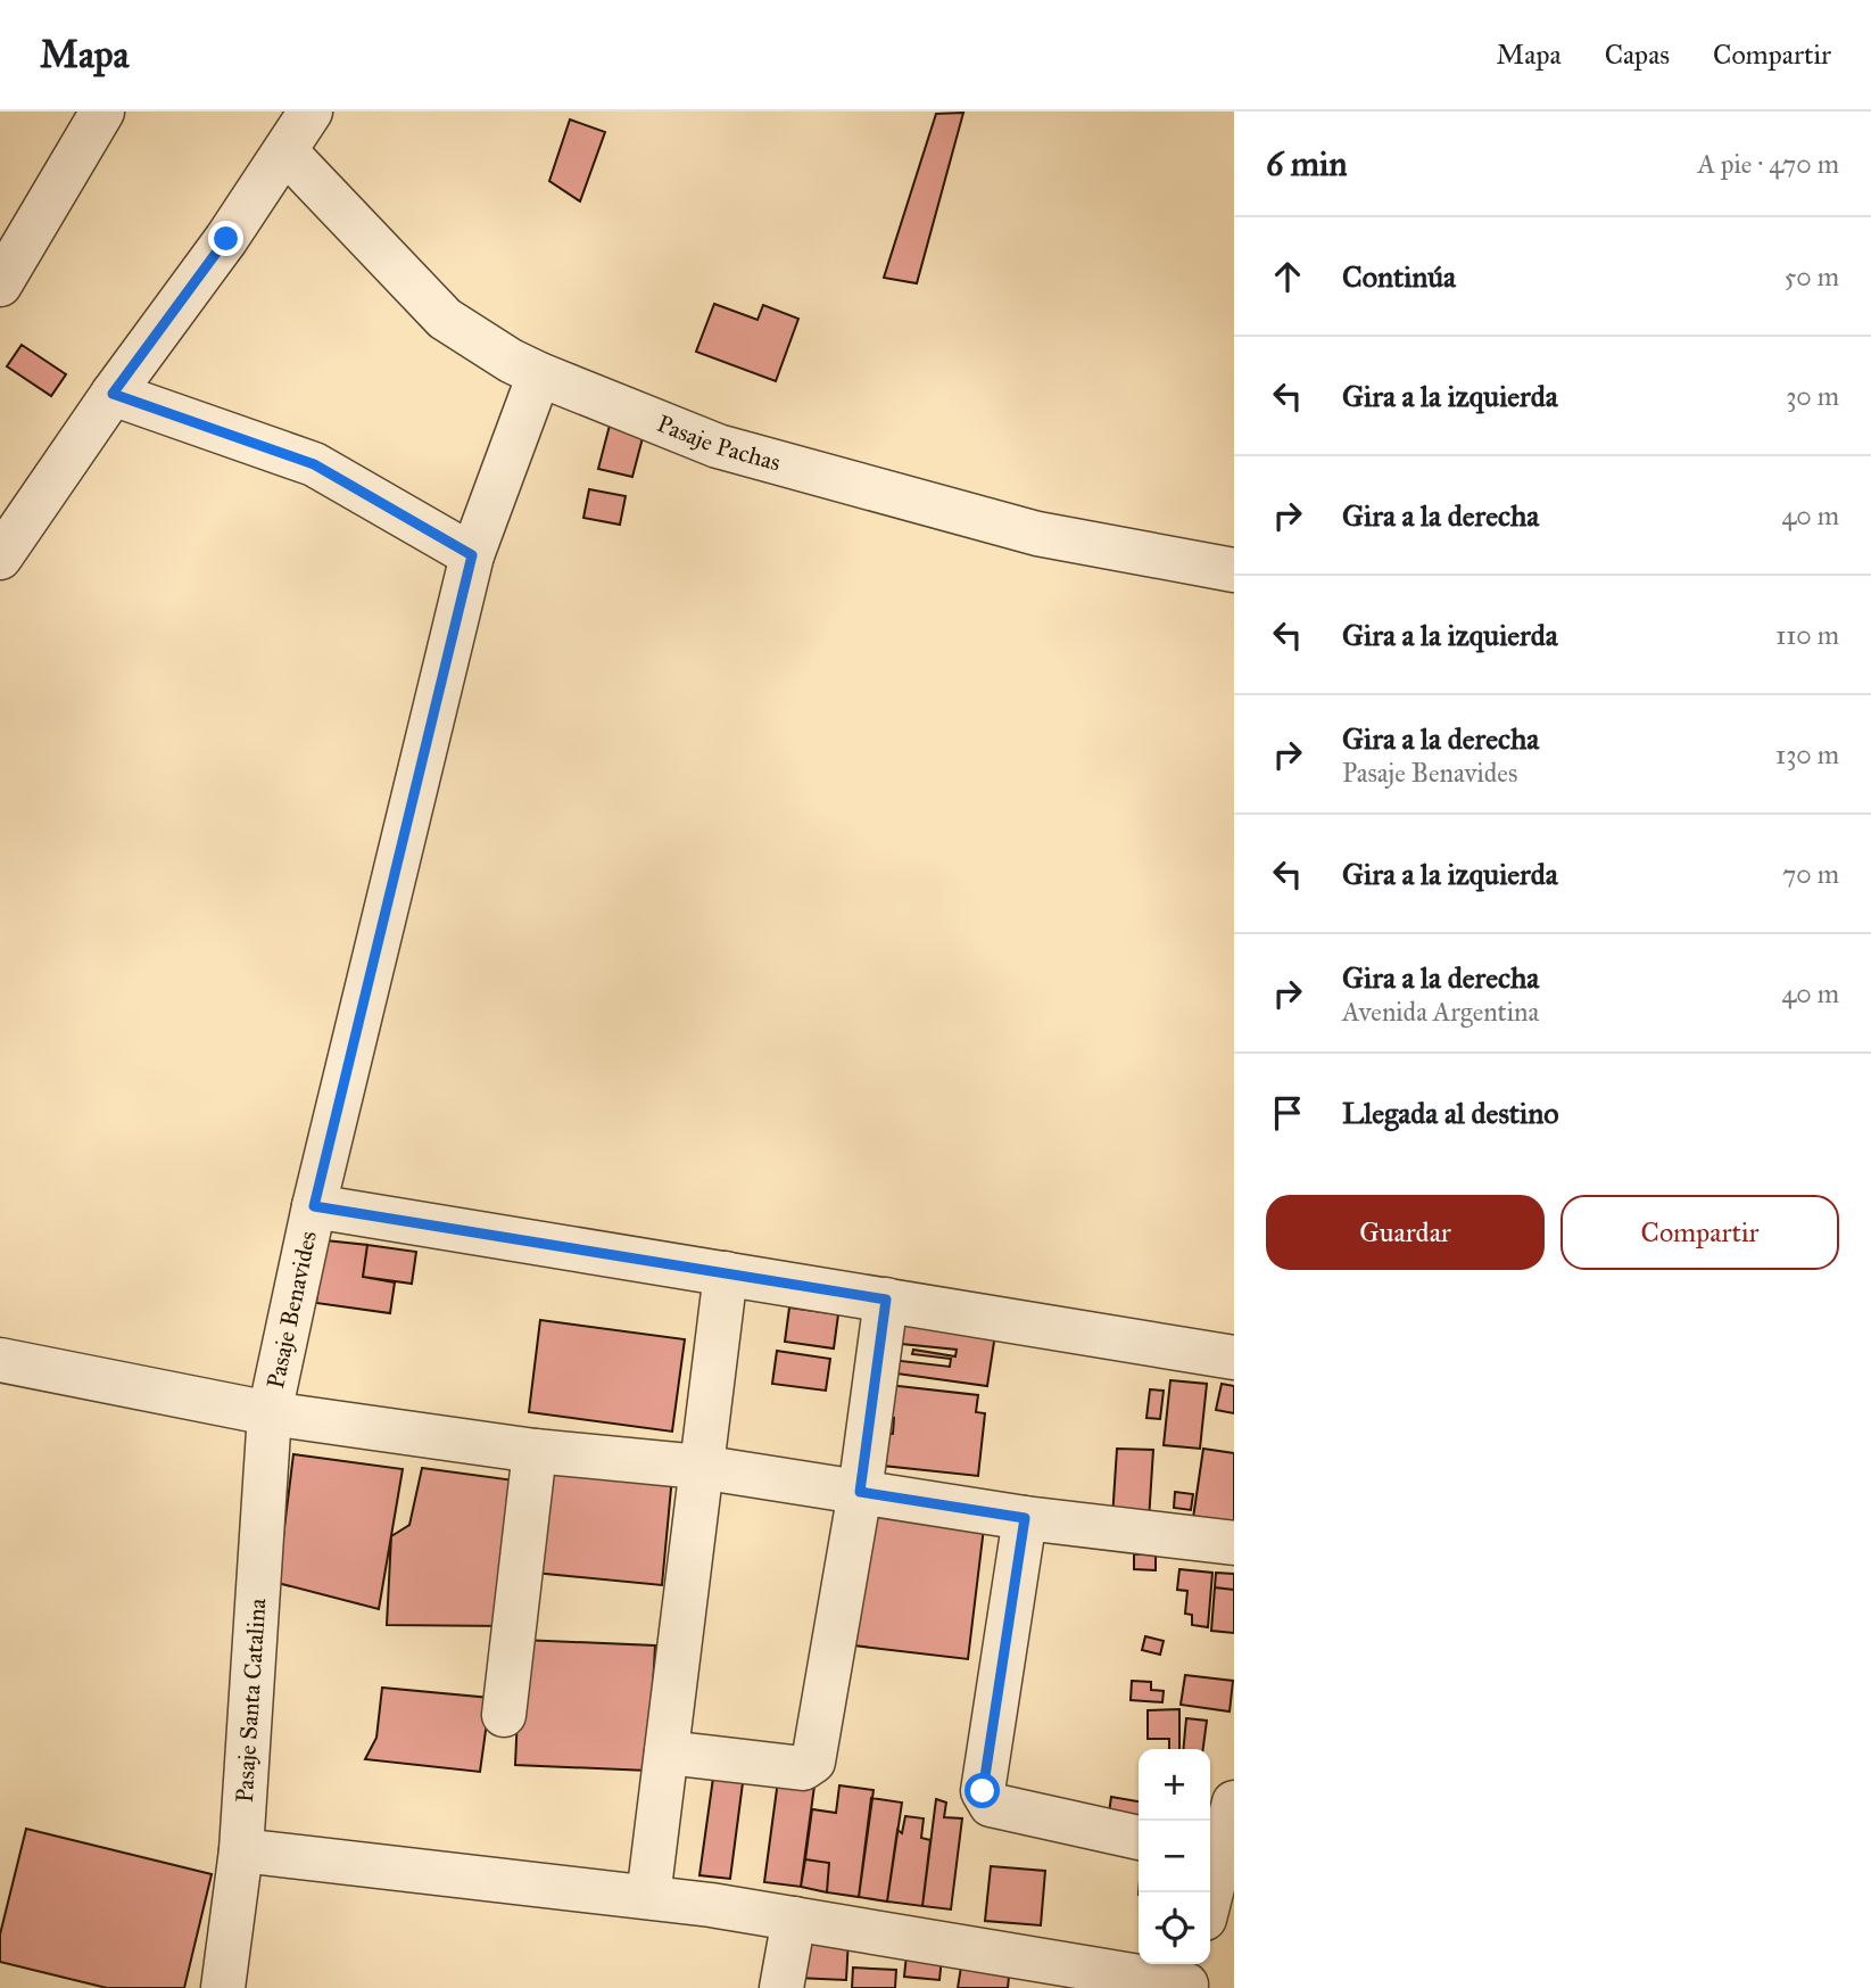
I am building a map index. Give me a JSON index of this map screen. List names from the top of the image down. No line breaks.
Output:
{"streets":{"street":["Pasaje Pachas","Pasaje Benavides","Pasaje Santa Catalina"]},"crossings":[["Pasaje Pachas","Pasaje Benavides"],["Pasaje Benavides","Pasaje Santa Catalina"]],"page":{"header":"Mapa","nav":["Mapa","Capas","Compartir"],"heading":["6 min","A pie · 470 m"],"list":[["Continúa","50 m"],["Gira a la izquierda","30 m"],["Gira a la derecha","40 m"],["Gira a la izquierda","110 m"],["Gira a la derecha","Pasaje Benavides","130 m"],["Gira a la izquierda","70 m"],["Gira a la derecha","Avenida Argentina","40 m"],"Llegada al destino"],"buttons":["Guardar","Compartir"],"map_buttons":["+","−"]}}
